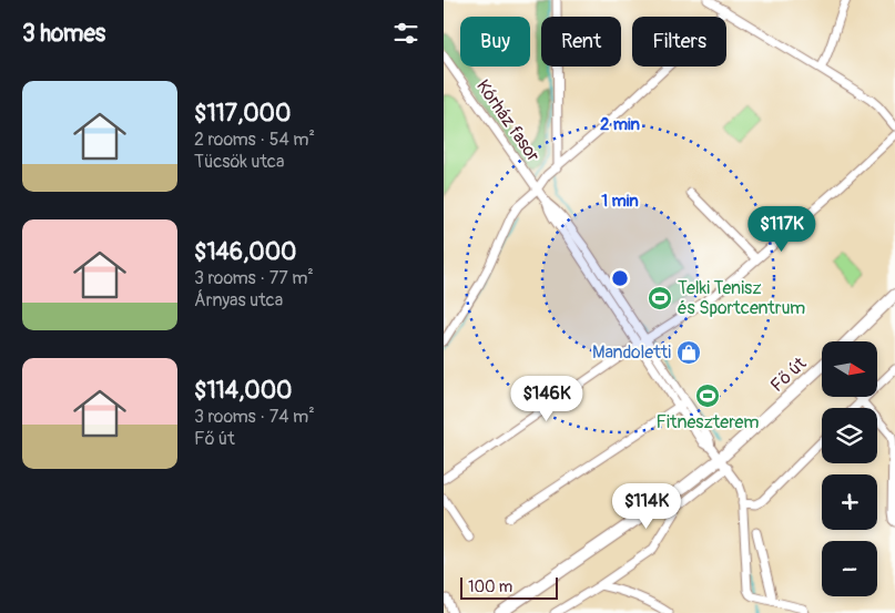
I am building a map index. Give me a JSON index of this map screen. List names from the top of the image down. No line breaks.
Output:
{"streets":{"main road":["Fő út"],"street":["Kórház fasor"]},"crossings":[["Kórház fasor","Fő út"]],"places":{"sports":["Telki Tenisz és Sportcentrum","Fitneszterem"],"shop":["Mandoletti"]},"scale_bar":"100 m","north":"right","page":{"heading":"3 homes","chip":["Buy","Rent","Filters"],"list":[{"name":"$117,000","note":"2 rooms · 54 m² · Tücsök utca"},{"name":"$146,000","note":"3 rooms · 77 m² · Árnyas utca"},{"name":"$114,000","note":"3 rooms · 74 m² · Fő út"}],"price":["$117K","$146K","$114K"],"map_buttons":["+","−"],"scale":"100 m"},"rings":["2 min","1 min"]}
